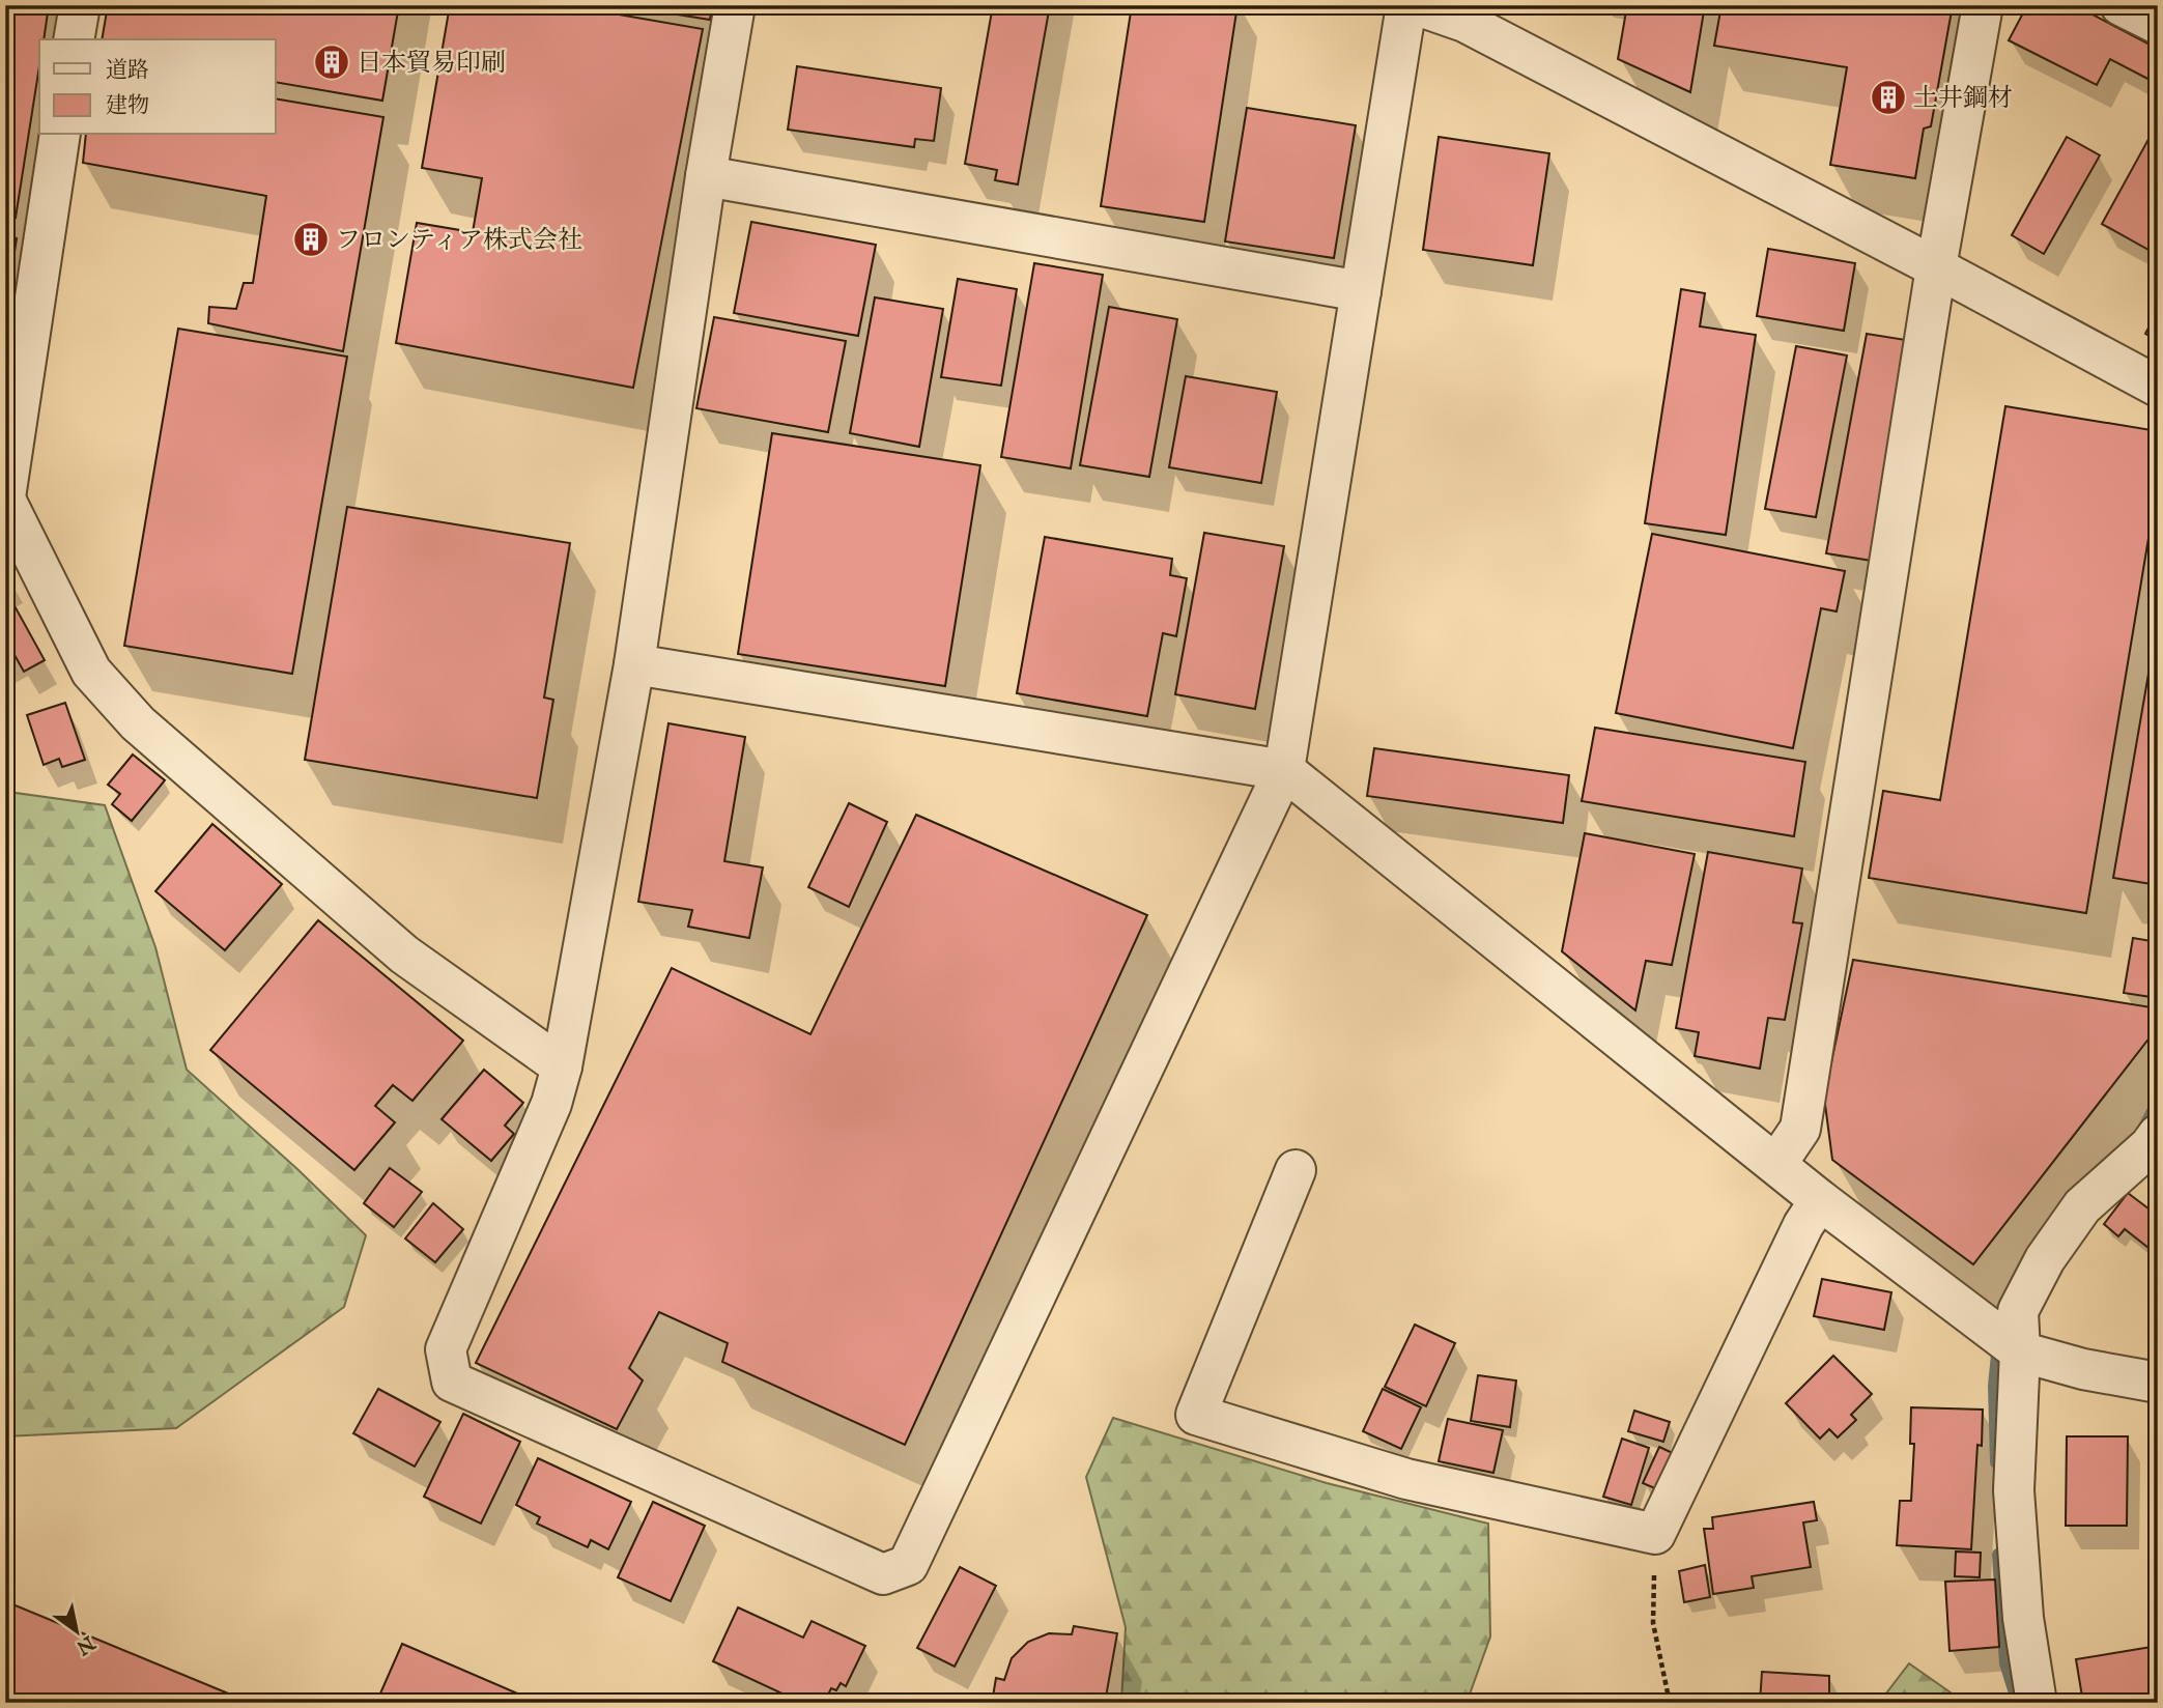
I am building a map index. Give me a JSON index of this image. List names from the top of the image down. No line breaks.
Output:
{"places":{"building":["日本貿易印刷","土井鋼材","フロンティア株式会社"]},"legend":["道路","建物"],"north":"bottom right"}
